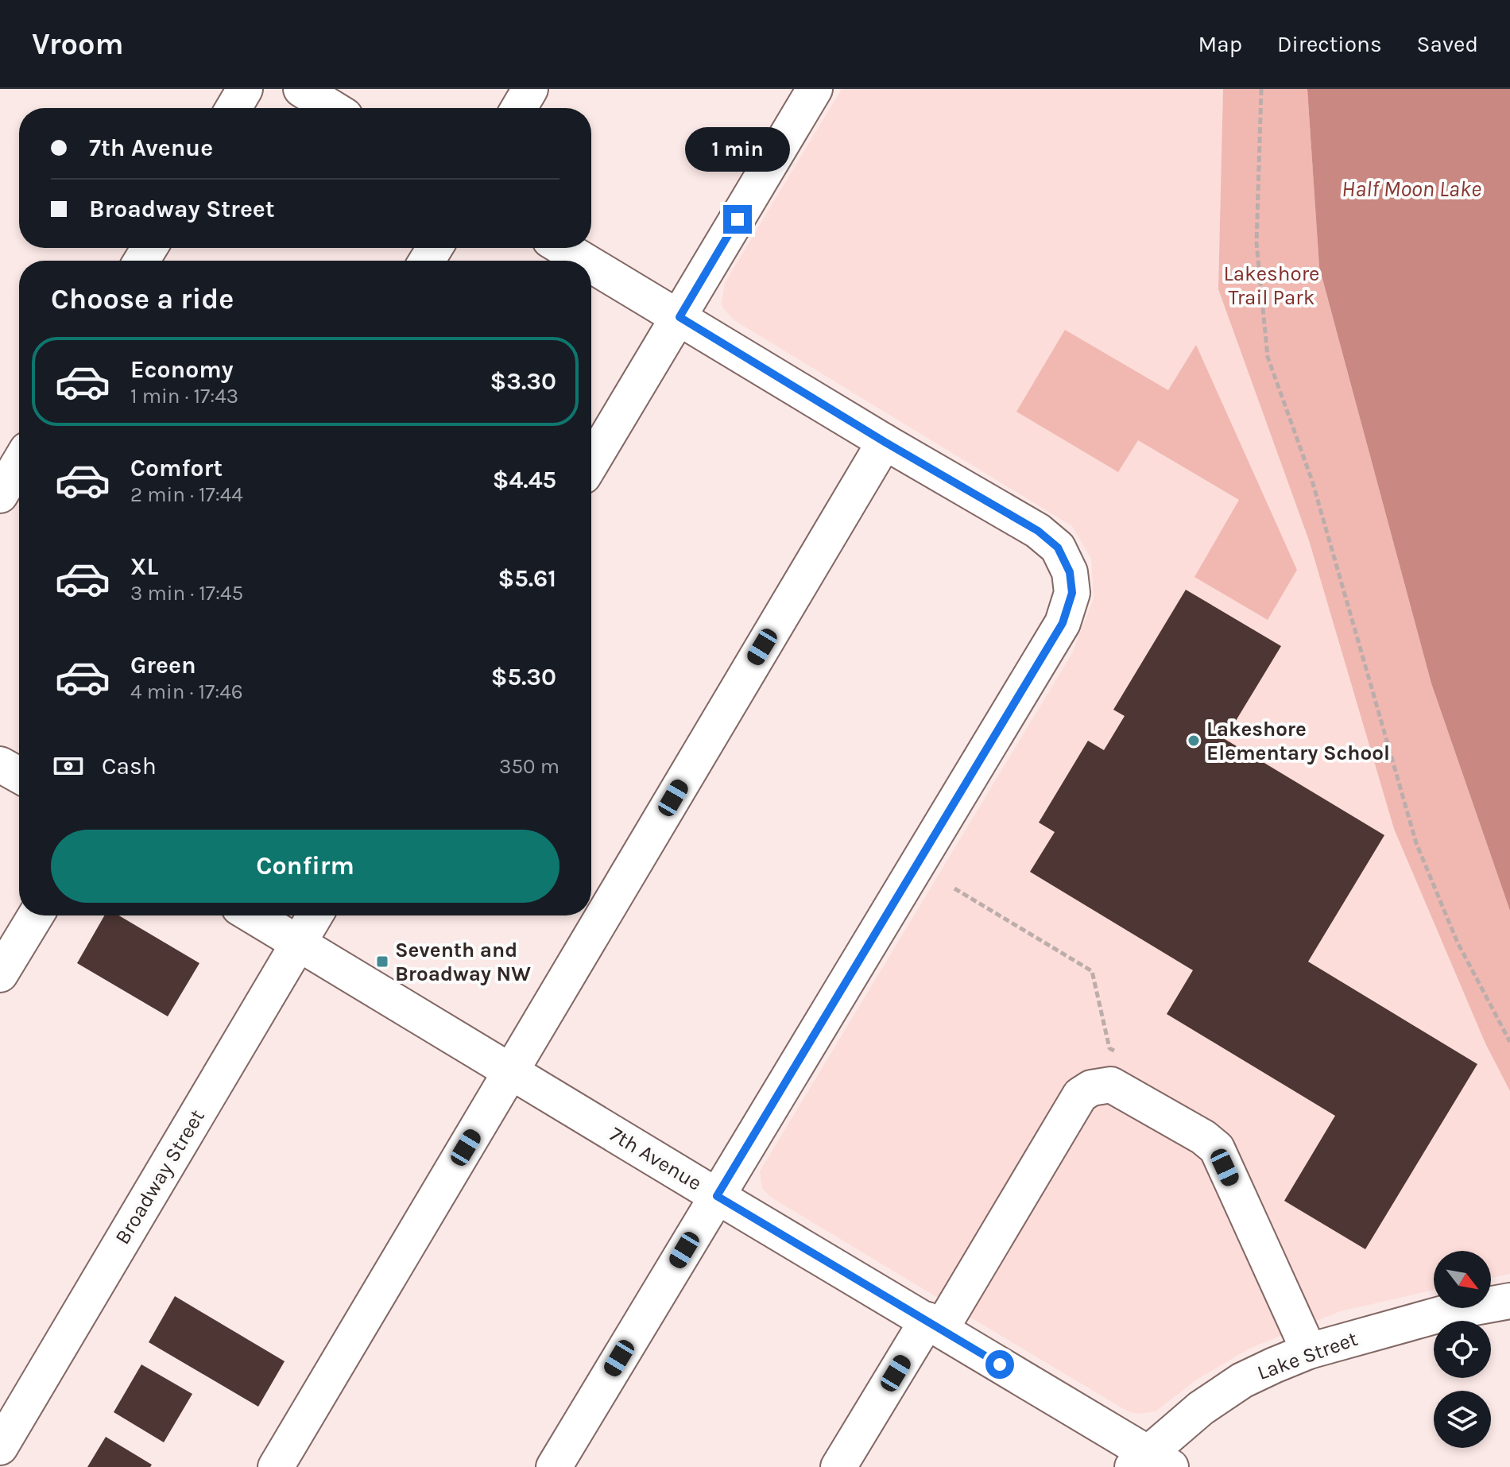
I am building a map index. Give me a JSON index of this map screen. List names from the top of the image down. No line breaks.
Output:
{"streets":{"street":["7th Avenue","Broadway Street","Lake Street"]},"crossings":[["7th Avenue","Broadway Street"],["7th Avenue","Lake Street"]],"water":["Half Moon Lake"],"parks":["Lakeshore Trail Park"],"places":{"other":["Lakeshore Elementary School"],"transit":["Seventh and Broadway NW"]},"north":"bottom right","page":{"header":"Vroom","nav":["Map","Directions","Saved"],"banner":["7th Avenue","Broadway Street"],"bubble":"1 min","heading":"Choose a ride","list":[{"name":"Economy","note":"1 min · 17:43","value":"$3.30"},{"name":"Comfort","note":"2 min · 17:44","value":"$4.45"},{"name":"XL","note":"3 min · 17:45","value":"$5.61"},{"name":"Green","note":"4 min · 17:46","value":"$5.30"}],"pay":["Cash","350 m"],"buttons":"Confirm"}}
